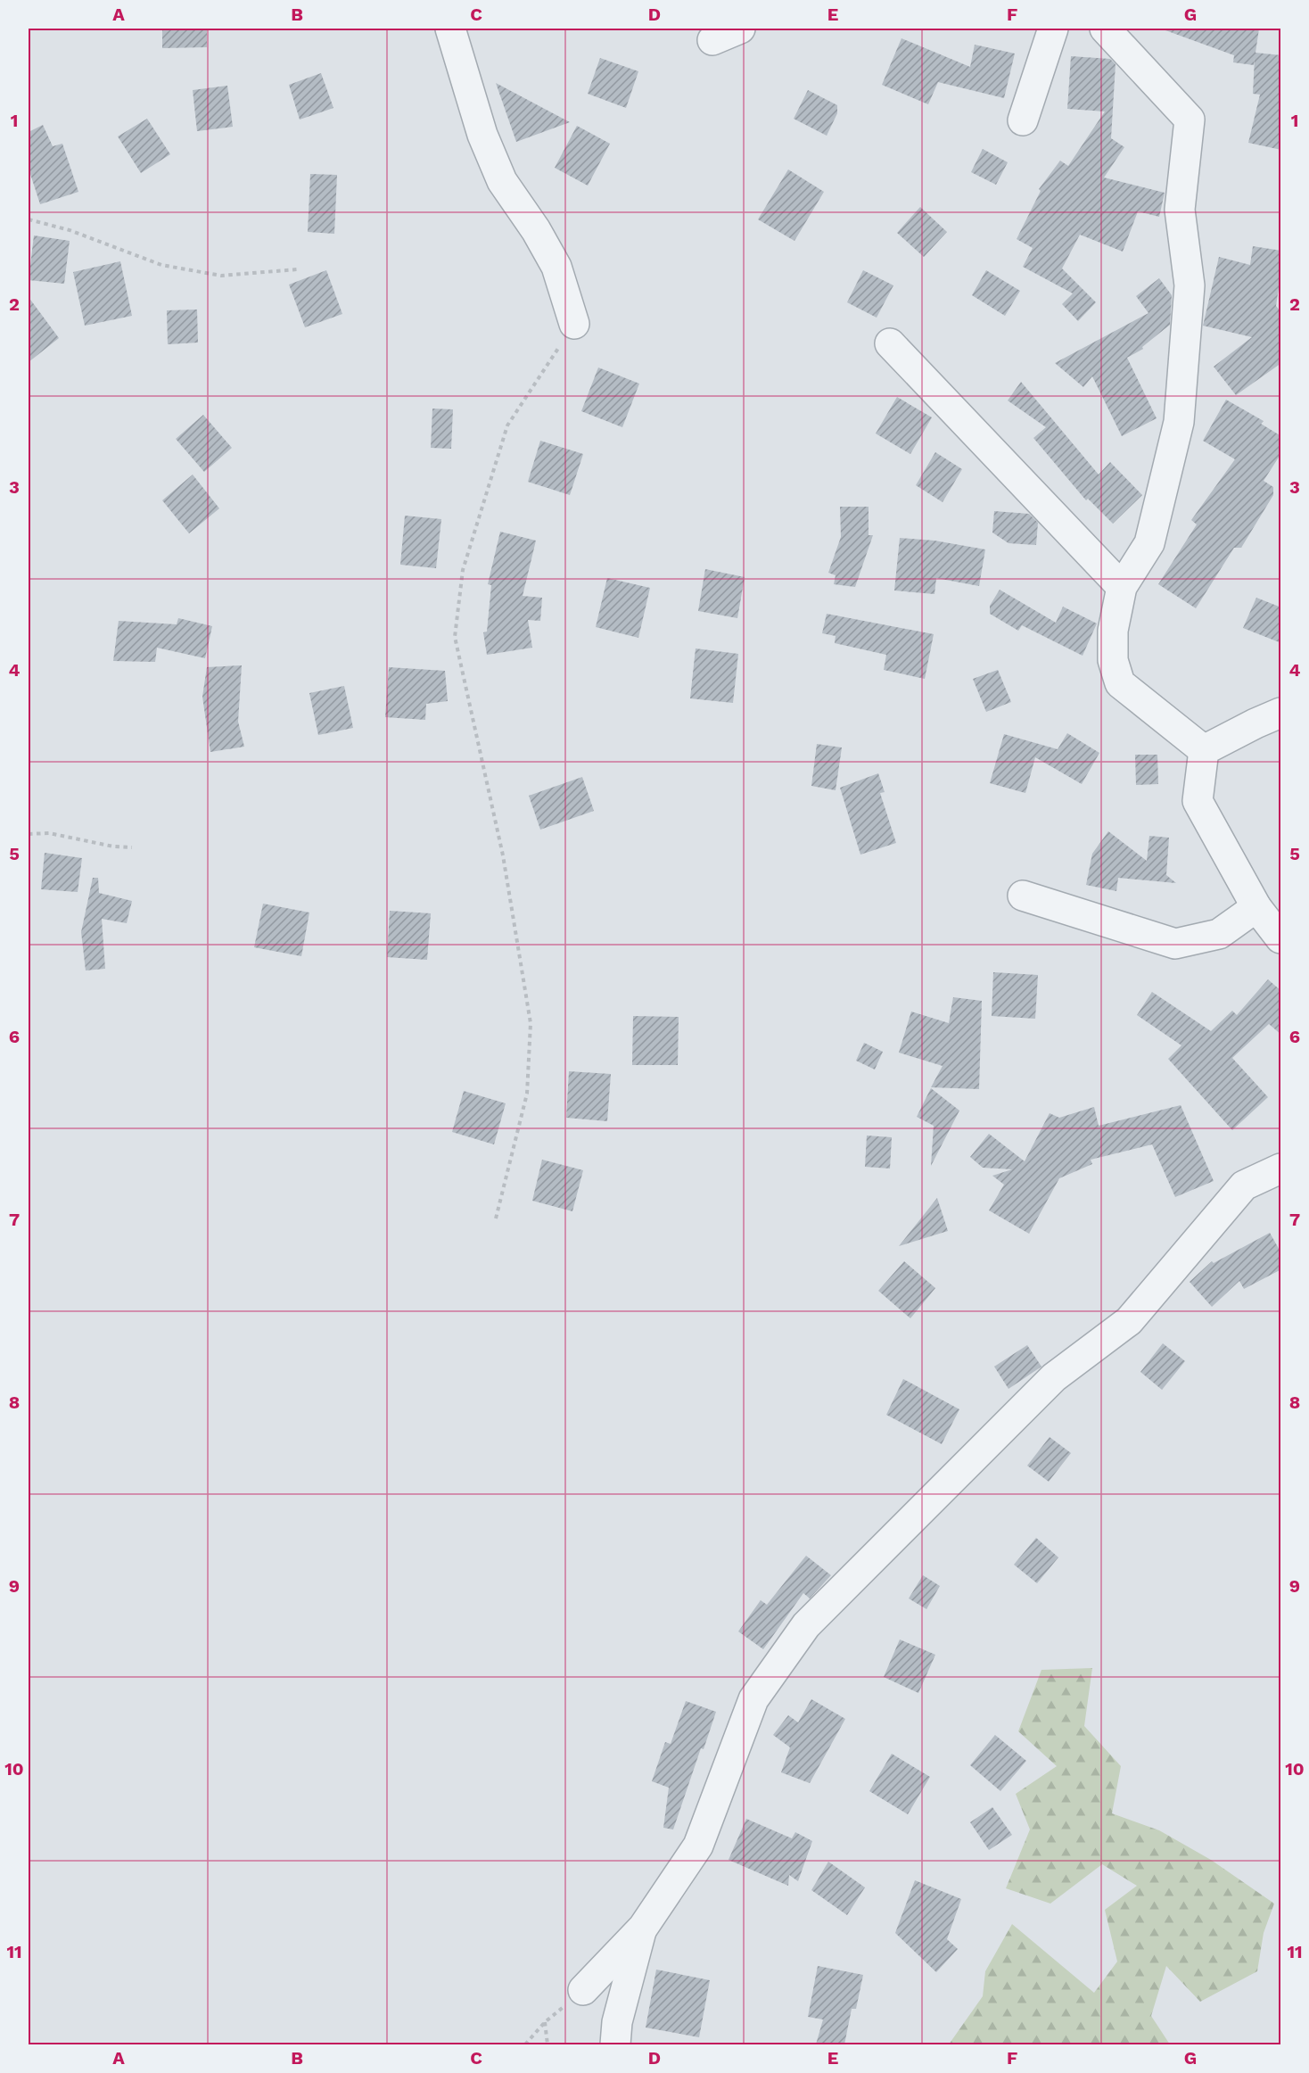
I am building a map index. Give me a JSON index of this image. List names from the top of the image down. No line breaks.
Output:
{"grid":{"columns":["A","B","C","D","E","F","G"],"rows":["1","2","3","4","5","6","7","8","9","10","11"]}}
